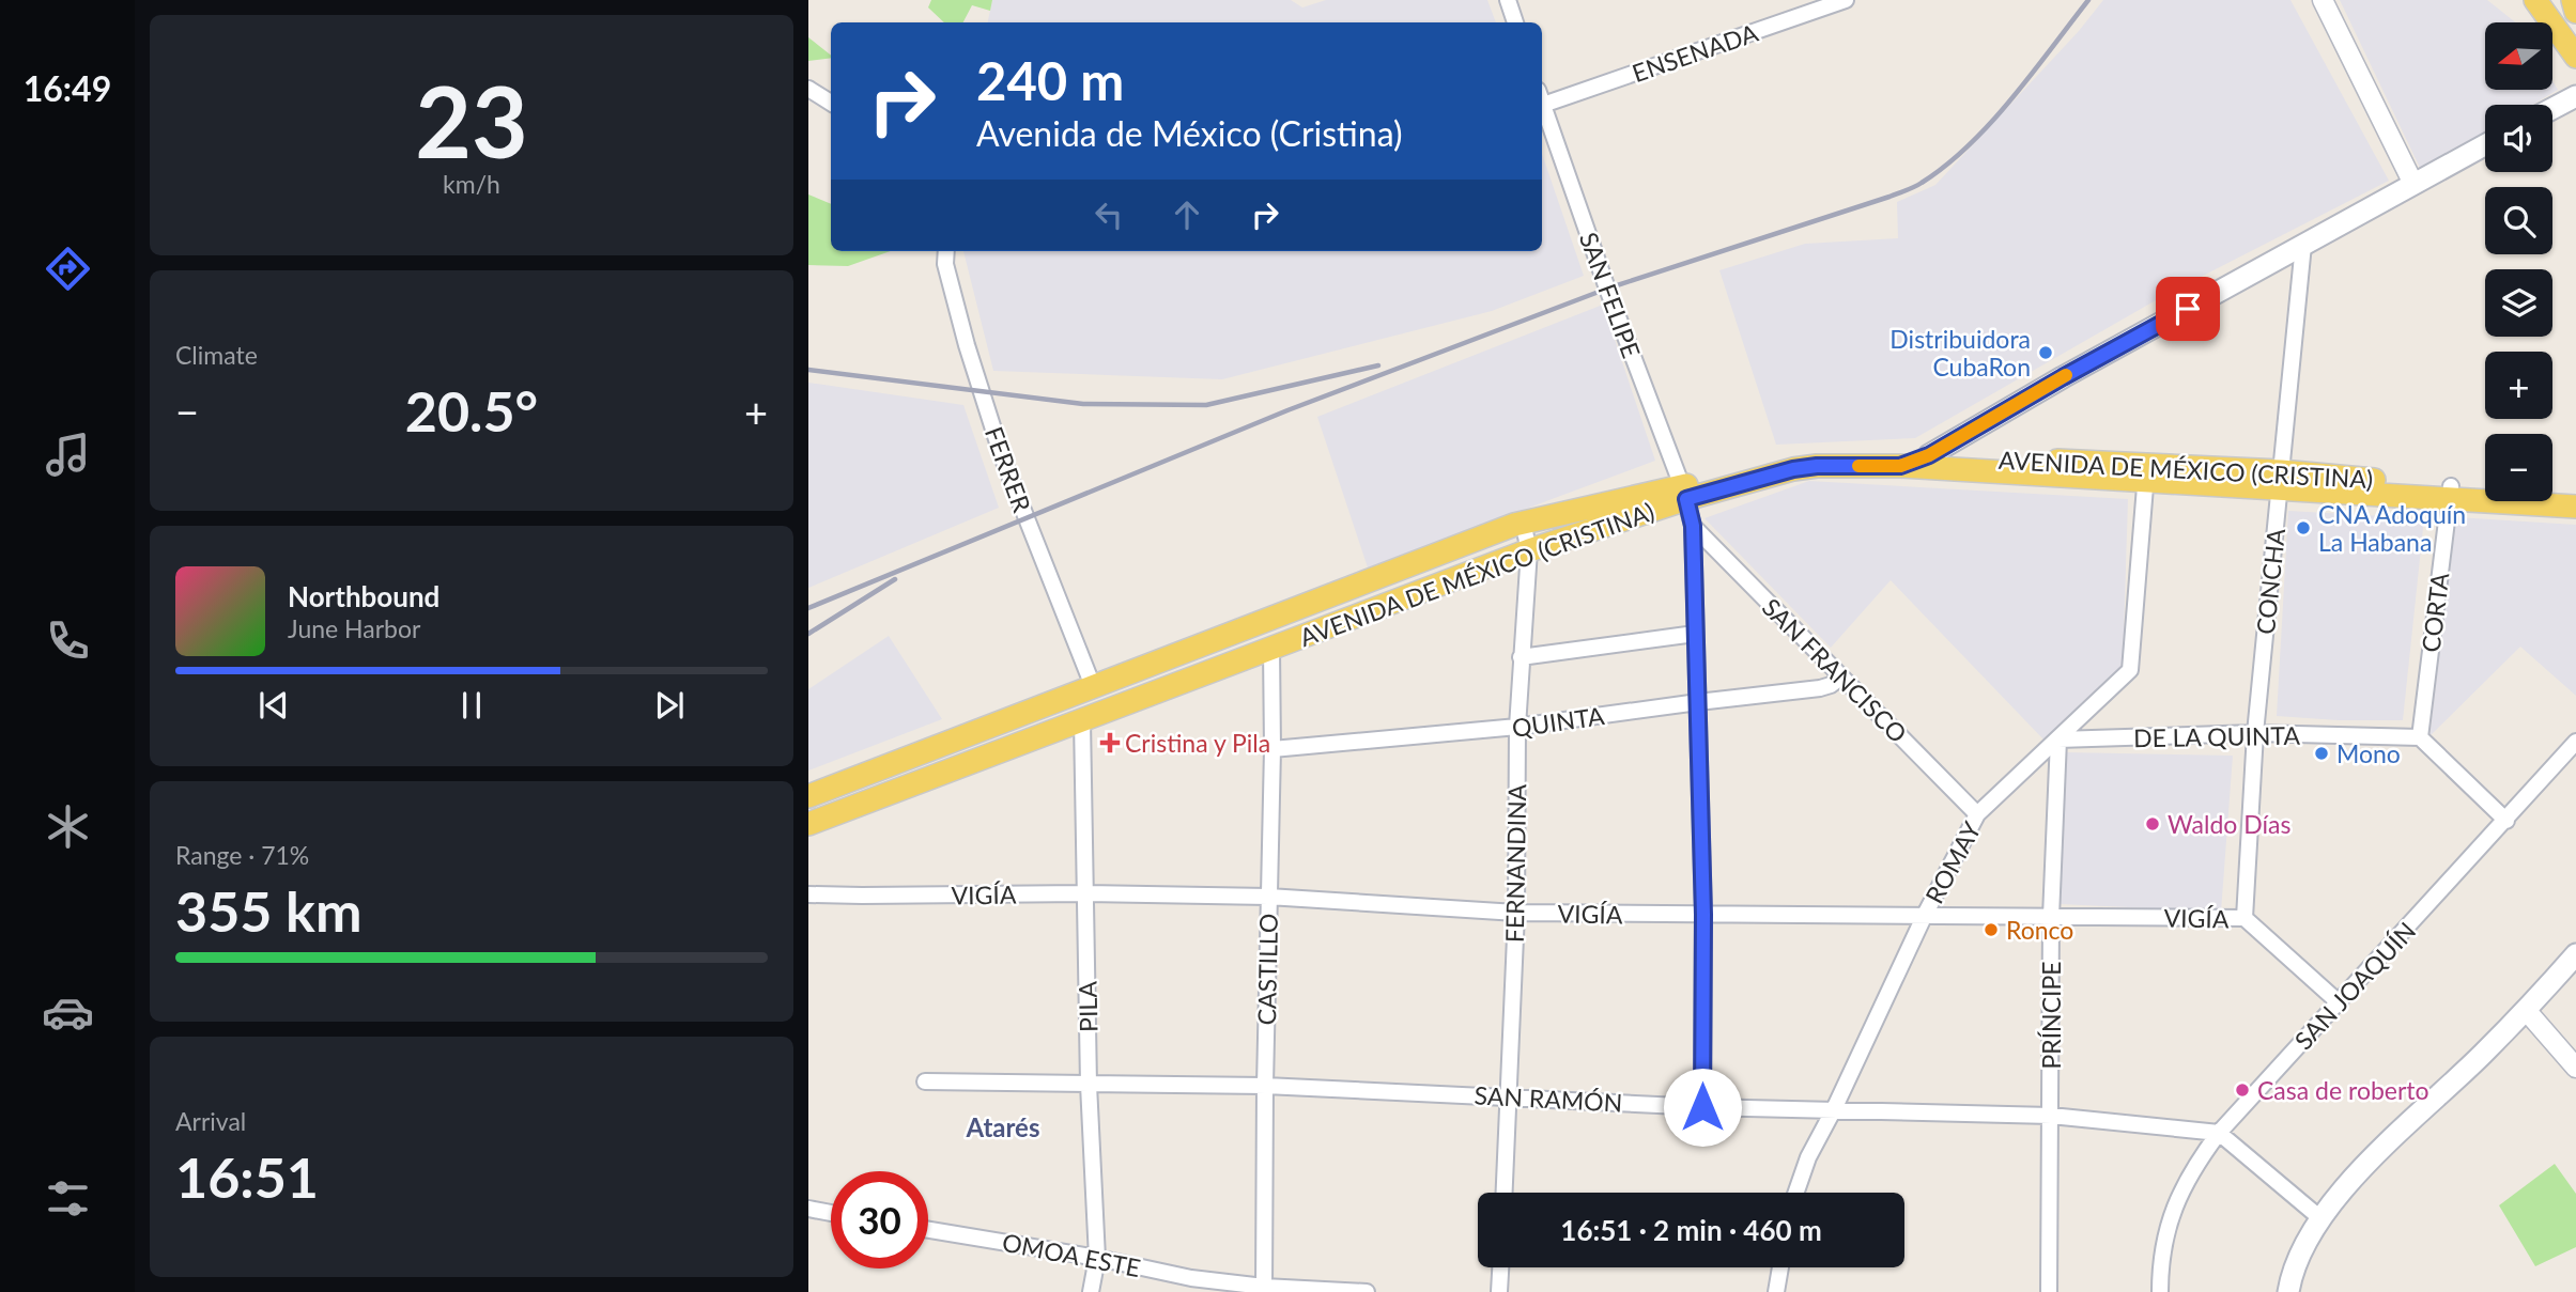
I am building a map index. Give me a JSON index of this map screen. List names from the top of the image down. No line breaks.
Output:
{"streets":{"main road":["AVENIDA DE MÉXICO (CRISTINA)"],"street":["ENSENADA","SAN FELIPE","FERRER","CONCHA","CORTA","SAN FRANCISCO","QUINTA","DE LA QUINTA","ROMAY","FERNANDINA","VIGÍA","CASTILLO","SAN JOAQUÍN","PILA","PRÍNCIPE","SAN RAMÓN","OMOA ESTE"]},"crossings":[["SAN FELIPE","AVENIDA DE MÉXICO (CRISTINA)"],["SAN FELIPE","SAN FRANCISCO"],["SAN FELIPE","QUINTA"],["SAN FELIPE","VIGÍA"],["SAN FELIPE","SAN RAMÓN"],["FERRER","AVENIDA DE MÉXICO (CRISTINA)"],["AVENIDA DE MÉXICO (CRISTINA)","CONCHA"],["AVENIDA DE MÉXICO (CRISTINA)","CORTA"],["AVENIDA DE MÉXICO (CRISTINA)","ROMAY"],["AVENIDA DE MÉXICO (CRISTINA)","FERNANDINA"],["AVENIDA DE MÉXICO (CRISTINA)","CASTILLO"],["AVENIDA DE MÉXICO (CRISTINA)","PILA"],["CONCHA","DE LA QUINTA"],["CONCHA","VIGÍA"],["CORTA","DE LA QUINTA"],["SAN FRANCISCO","QUINTA"],["SAN FRANCISCO","ROMAY"],["QUINTA","FERNANDINA"],["QUINTA","CASTILLO"],["DE LA QUINTA","ROMAY"],["DE LA QUINTA","PRÍNCIPE"],["ROMAY","VIGÍA"],["ROMAY","PRÍNCIPE"],["ROMAY","SAN RAMÓN"],["FERNANDINA","VIGÍA"],["FERNANDINA","SAN RAMÓN"],["VIGÍA","CASTILLO"],["VIGÍA","SAN JOAQUÍN"],["VIGÍA","PILA"],["VIGÍA","PRÍNCIPE"],["CASTILLO","SAN RAMÓN"],["CASTILLO","OMOA ESTE"],["SAN JOAQUÍN","SAN RAMÓN"],["PILA","SAN RAMÓN"],["PILA","OMOA ESTE"],["PRÍNCIPE","SAN RAMÓN"]],"districts":["Atarés"],"places":{"other":["Distribuidora CubaRon","CNA Adoquín La Habana","Mono","Waldo Días","Ronco","Casa de roberto"],"health":["Cristina y Pila"]},"north":"left","page":{"tabs":"16:49","tile":[["23","km/h"],"Climate",["Range · 71%","355 km"],["Arrival","16:51"]],"map_buttons":["+","−"],"turn":["240 m","Avenida de México (Cristina)"],"heat":["−","20.5°","+"],"song":["Northbound","June Harbor"],"limit":"30","trip":"16:51 · 2 min · 460 m"}}
